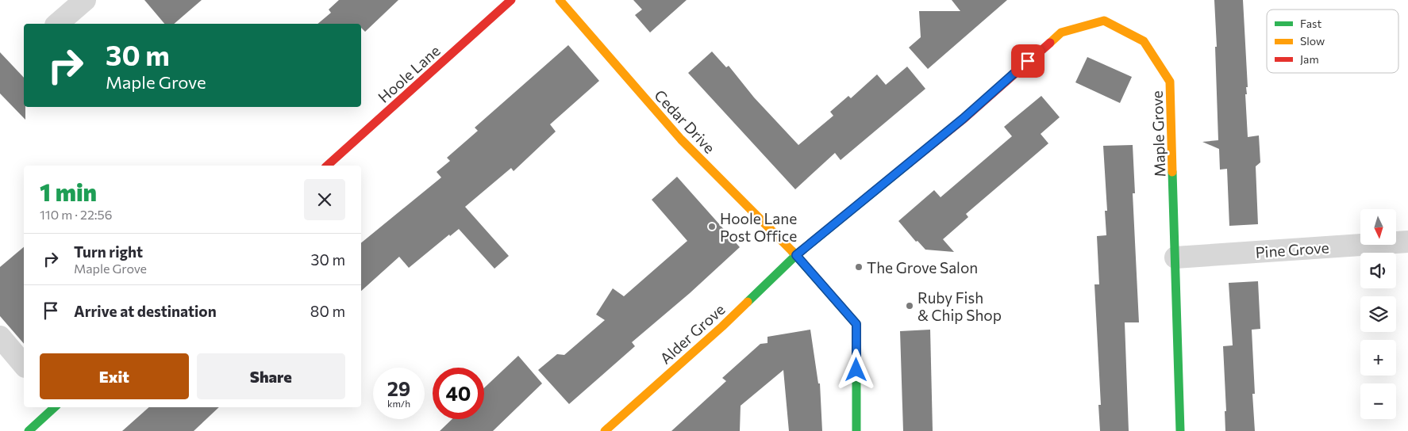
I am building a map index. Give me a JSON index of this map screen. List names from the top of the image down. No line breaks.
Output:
{"streets":{"street":["Hoole Lane","Cedar Drive","Maple Grove","Pine Grove","Alder Grove"]},"crossings":[["Cedar Drive","Maple Grove"],["Cedar Drive","Alder Grove"],["Maple Grove","Pine Grove"],["Maple Grove","Alder Grove"]],"places":["Hoole Lane Post Office","The Grove Salon","Ruby Fish & Chip Shop"],"legend":["Fast","Slow","Jam"],"north":"bottom","page":{"turn":["30 m","Maple Grove"],"heading":["1 min","110 m · 22:56"],"map_buttons":["+","−"],"list":[{"name":"Turn right","note":"Maple Grove","value":"30 m"},{"name":"Arrive at destination","value":"80 m"}],"buttons":["Exit","Share"],"speed":"29 km/h","limit":"40"}}
